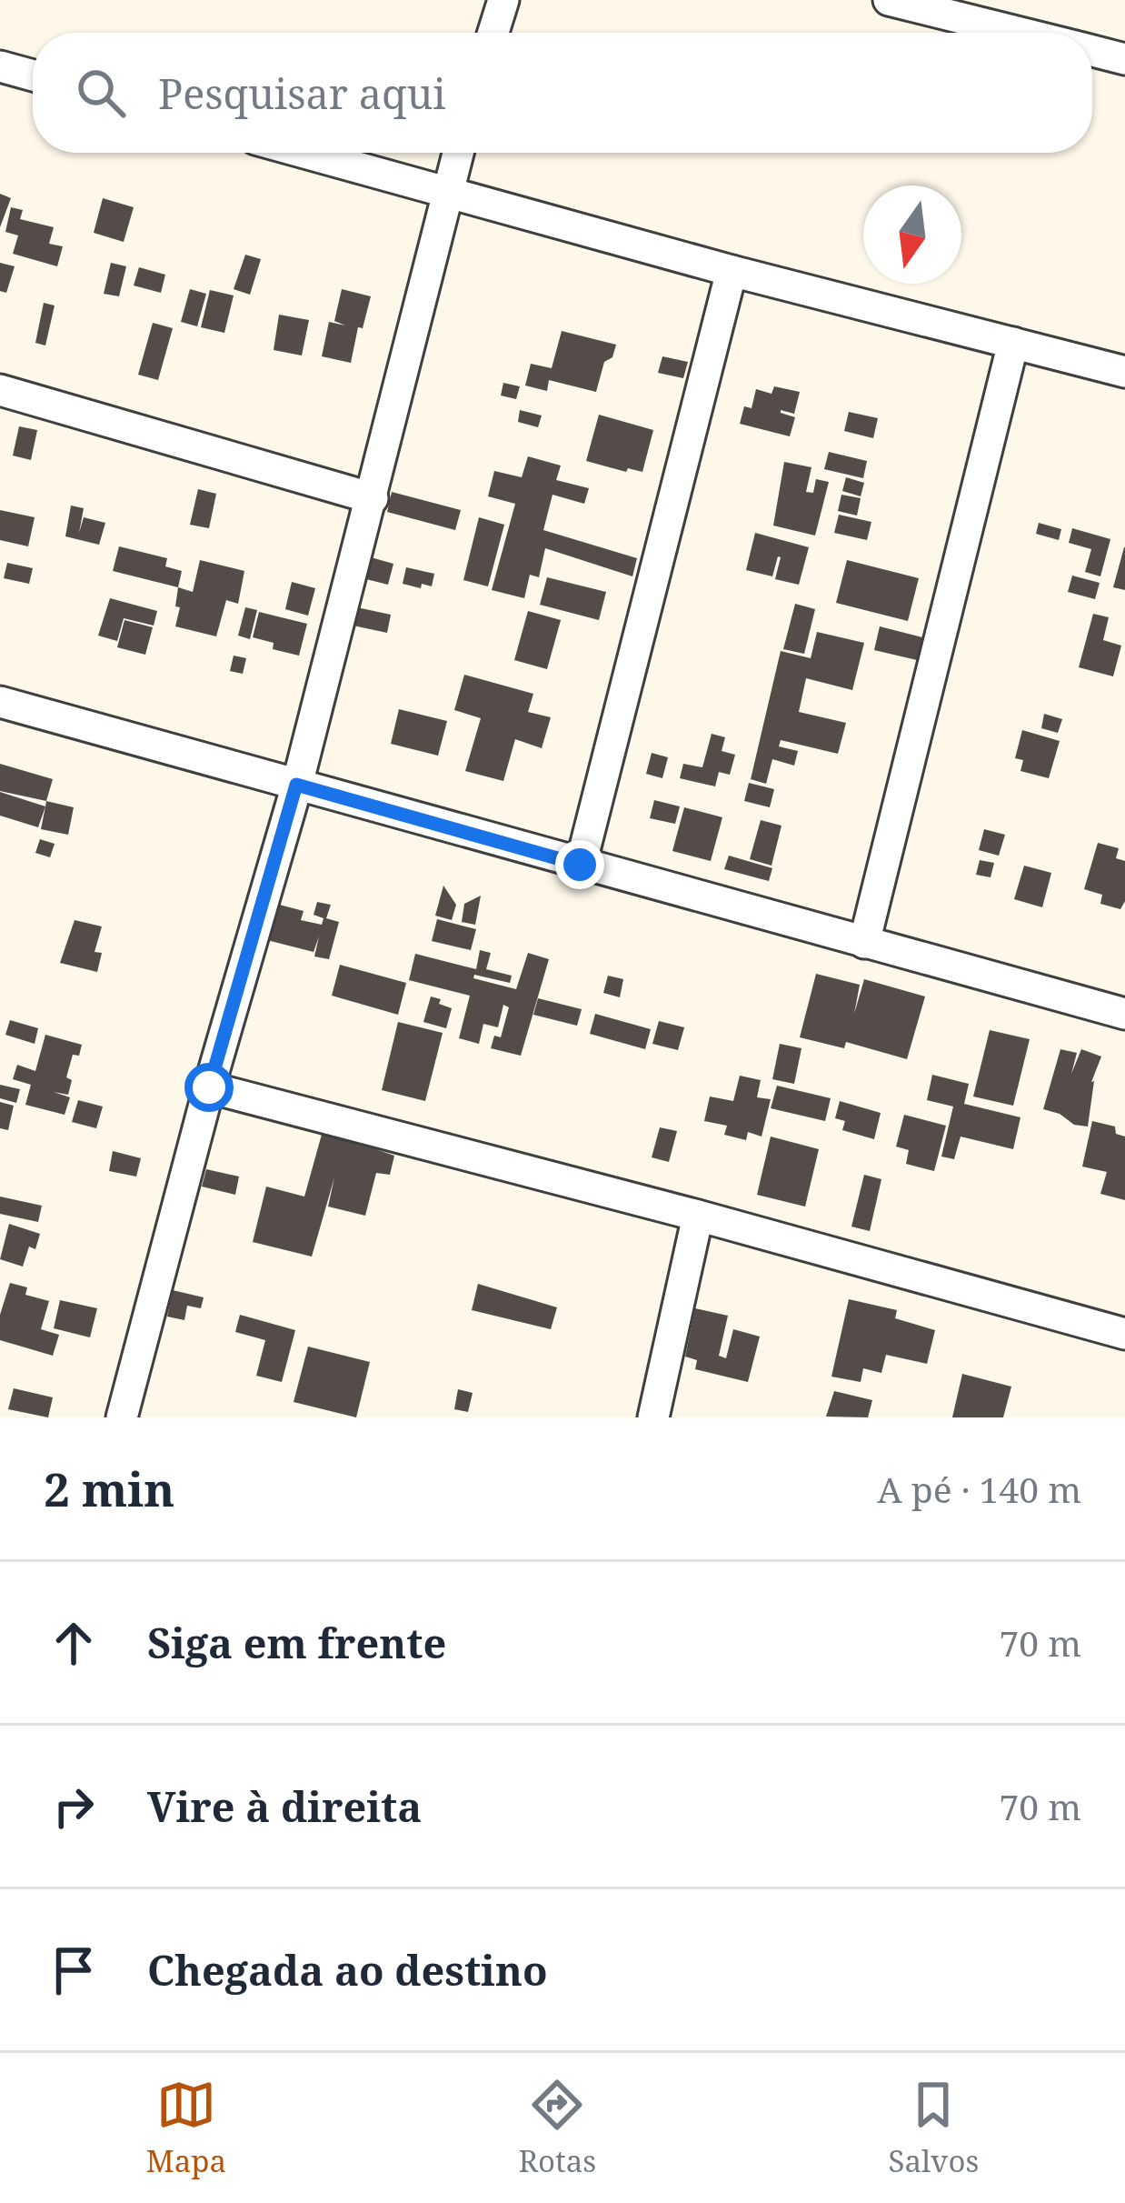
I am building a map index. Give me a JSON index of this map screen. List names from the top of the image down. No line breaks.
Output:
{"north":"bottom","page":{"search":"Pesquisar aqui","heading":["2 min","A pé · 140 m"],"list":[["Siga em frente","70 m"],["Vire à direita","70 m"],"Chegada ao destino"],"nav":["Mapa","Rotas","Salvos"]}}
